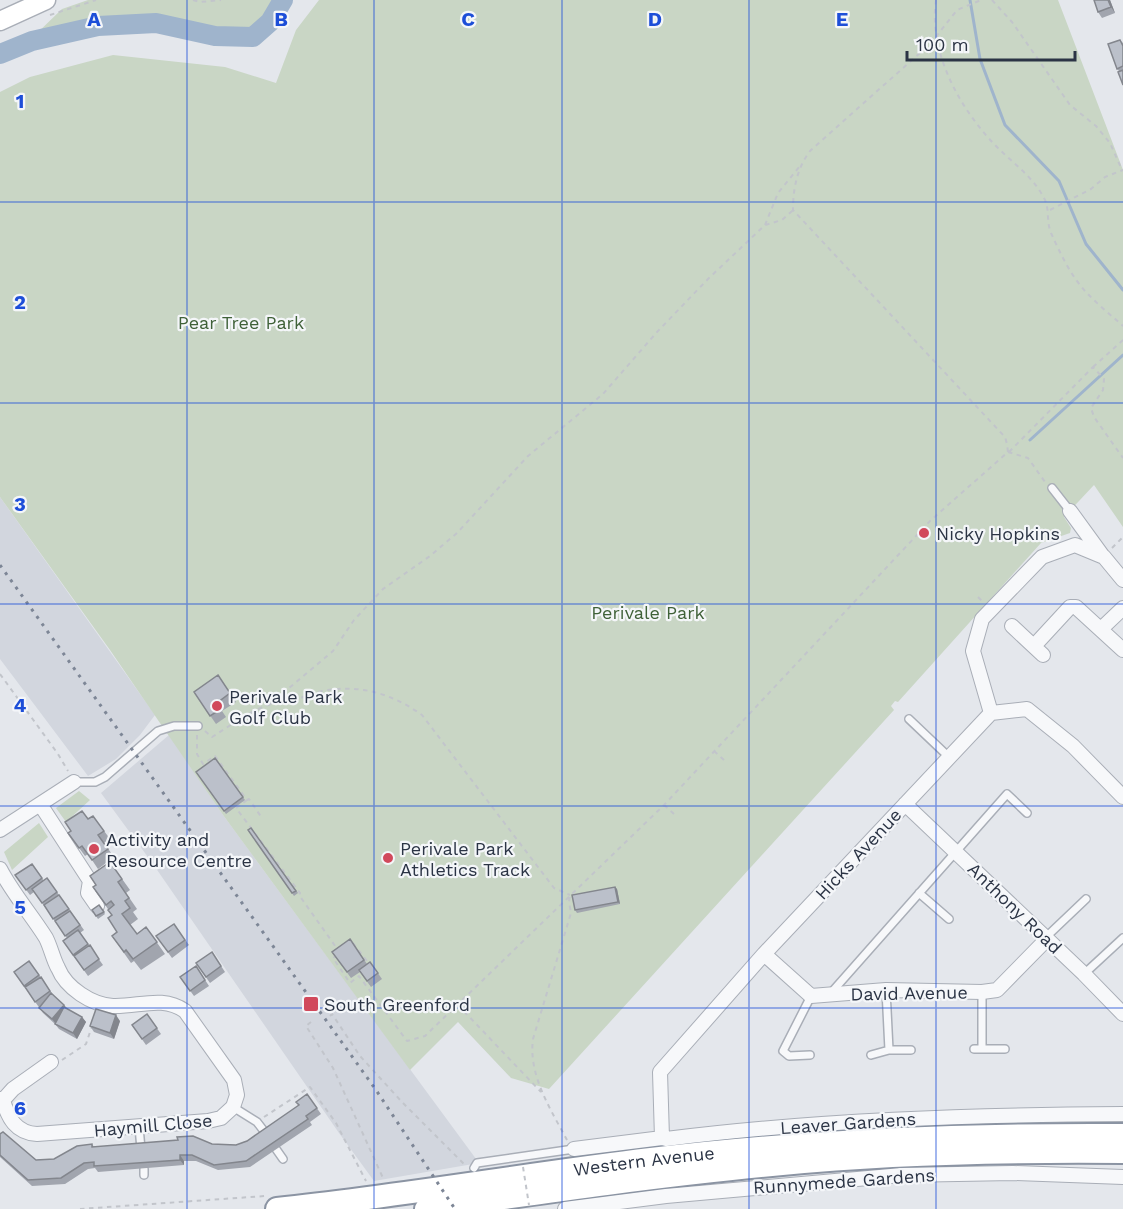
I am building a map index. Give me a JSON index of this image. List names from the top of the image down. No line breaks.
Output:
{"streets":{"highway":["Western Avenue"],"street":["Hicks Avenue","Anthony Road","David Avenue","Leaver Gardens","Haymill Close","Runnymede Gardens"]},"crossings":[["Hicks Avenue","Anthony Road"],["Hicks Avenue","Leaver Gardens"],["Anthony Road","David Avenue"]],"parks":["Pear Tree Park","Perivale Park"],"places":{"other":["Nicky Hopkins","Perivale Park Golf Club","Activity and Resource Centre","Perivale Park Athletics Track"],"transit":["South Greenford"]},"scale_bar":"100 m","grid":{"columns":["A","B","C","D","E"],"rows":["1","2","3","4","5","6"]}}
